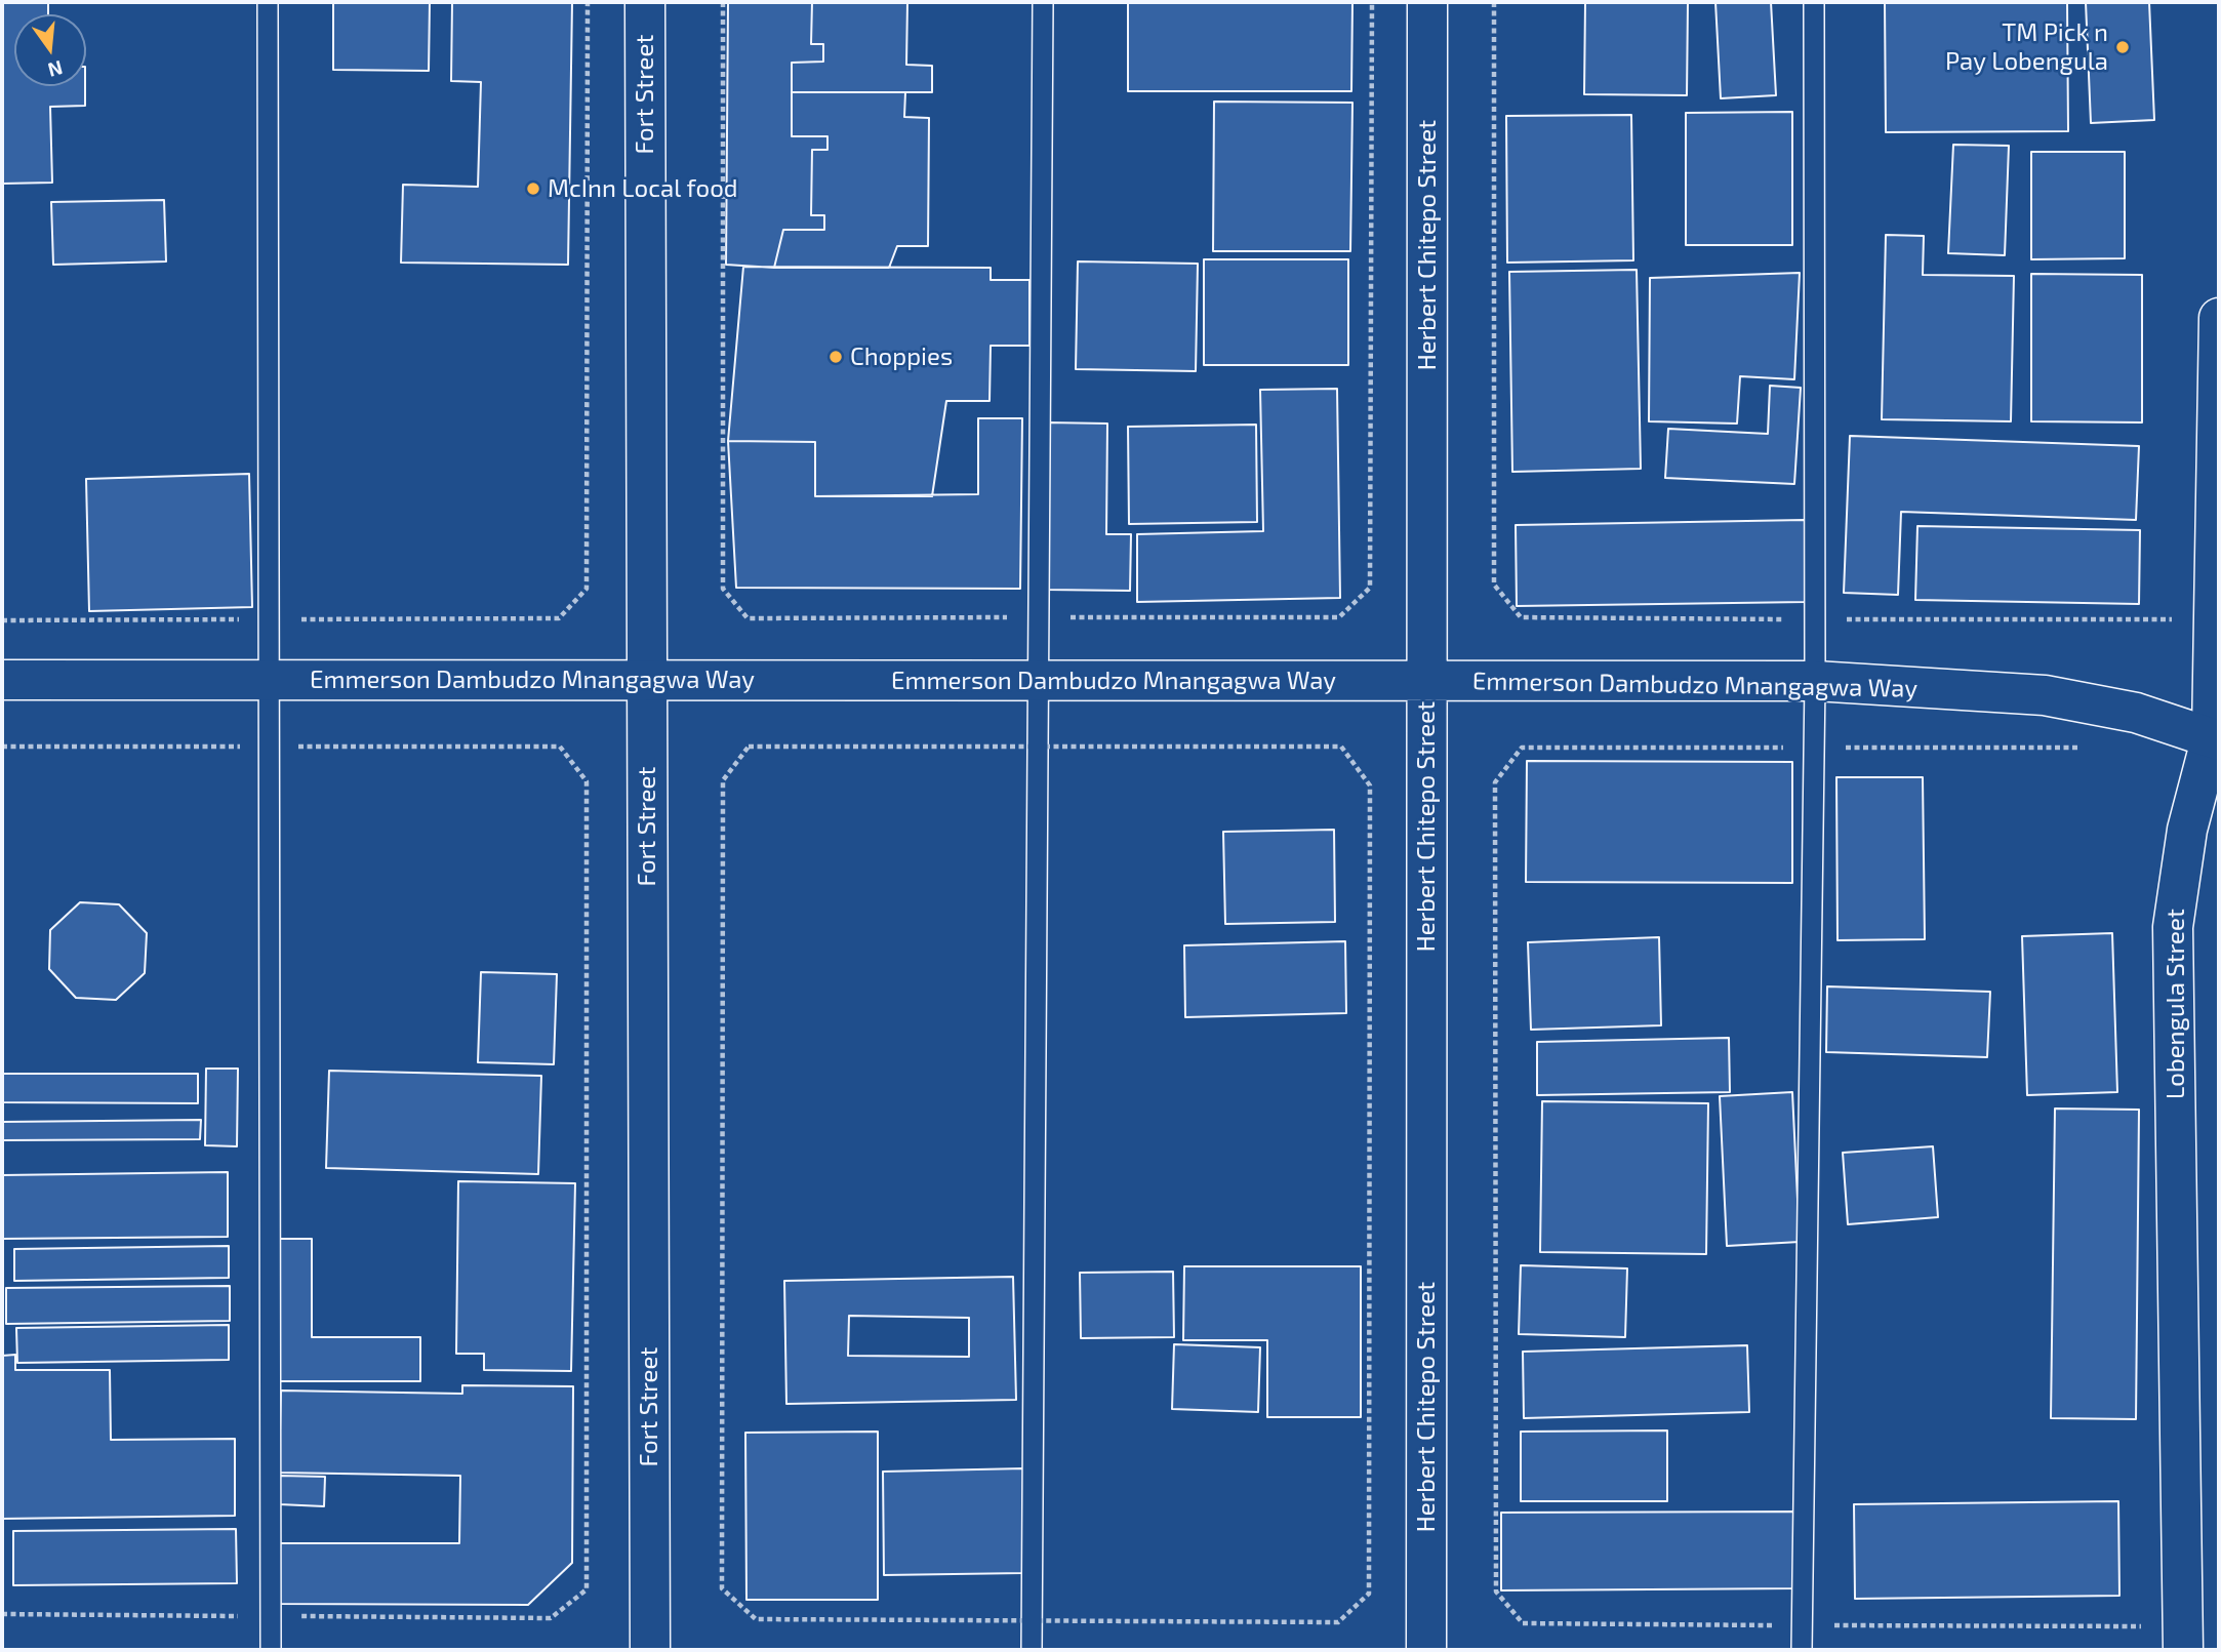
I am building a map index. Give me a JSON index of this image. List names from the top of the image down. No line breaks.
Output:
{"streets":{"street":["Fort Street","Herbert Chitepo Street","Emmerson Dambudzo Mnangagwa Way","Lobengula Street"]},"crossings":[["Fort Street","Emmerson Dambudzo Mnangagwa Way"],["Herbert Chitepo Street","Emmerson Dambudzo Mnangagwa Way"],["Emmerson Dambudzo Mnangagwa Way","Lobengula Street"]],"places":["TM Pick n Pay Lobengula","McInn Local food","Choppies"],"north":"bottom"}
